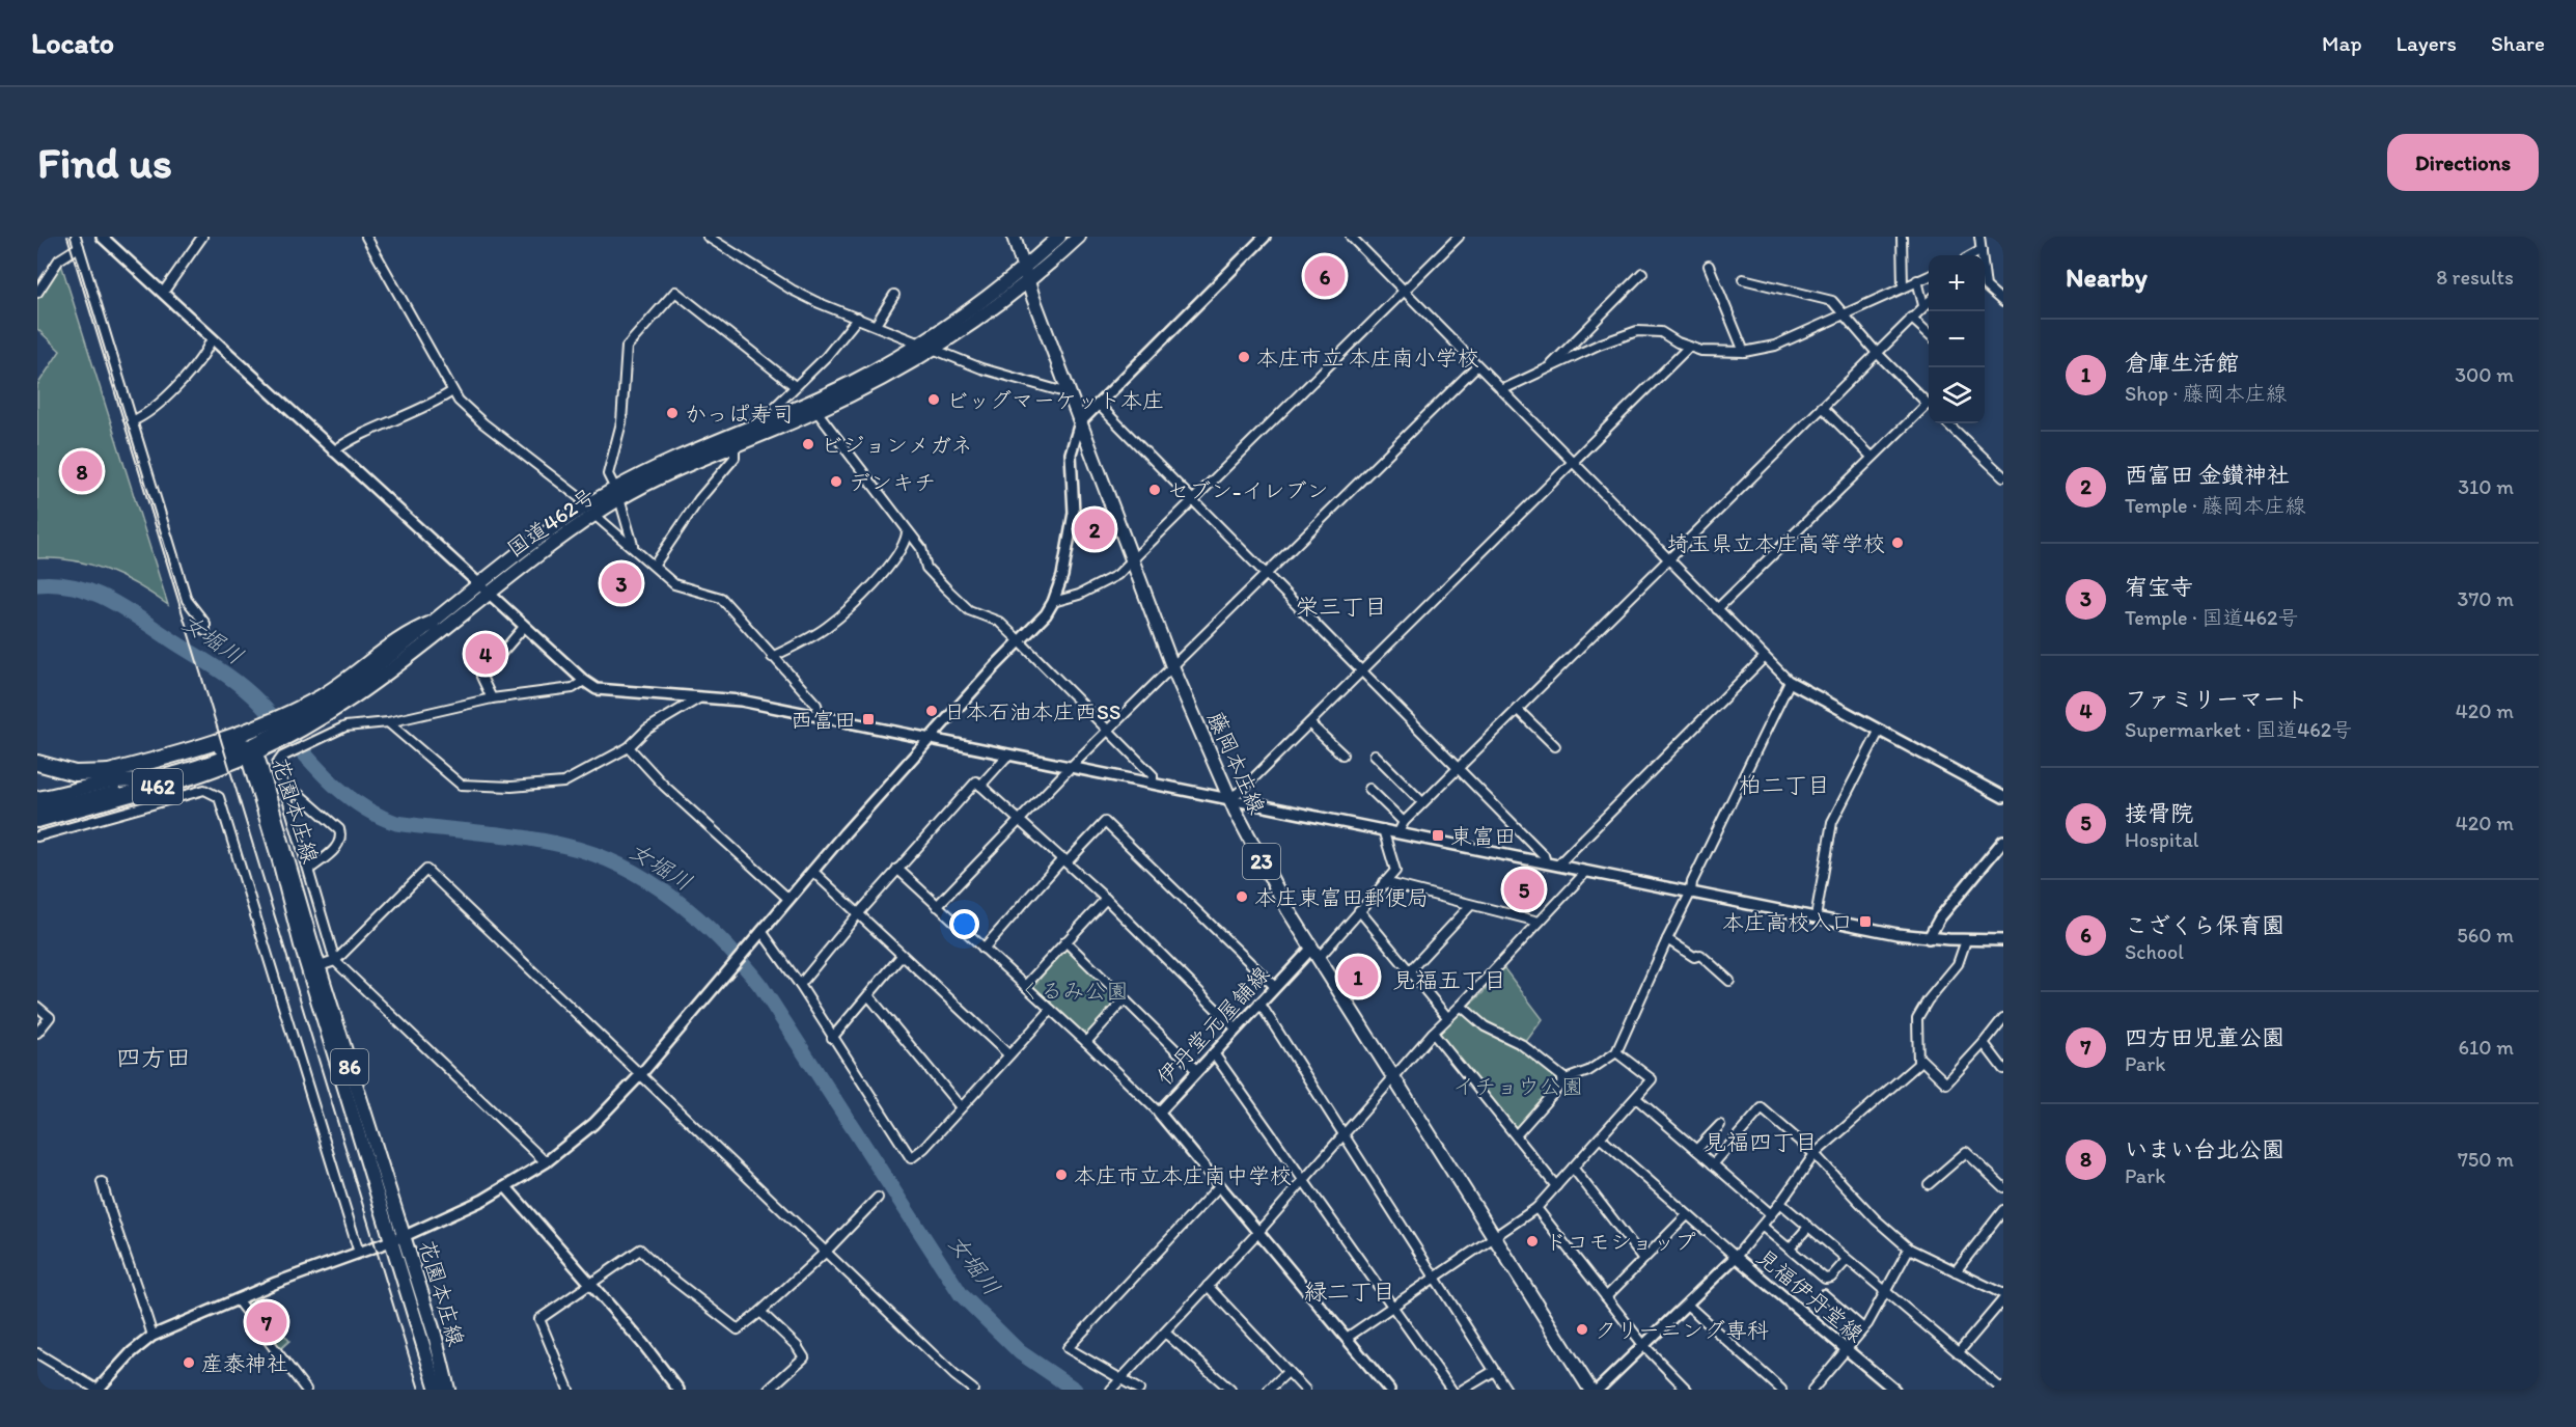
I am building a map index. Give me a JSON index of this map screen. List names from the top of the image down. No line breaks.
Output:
{"streets":{"main road":["国道462号","藤岡本庄線","462","花園本庄線","23","86"],"street":["伊丹堂元屋舗線","見福伊丹堂線"]},"crossings":[["国道462号","藤岡本庄線"],["国道462号","花園本庄線"],["藤岡本庄線","伊丹堂元屋舗線"]],"districts":["栄三丁目","柏二丁目","見福五丁目","四方田","見福四丁目","緑二丁目"],"water":["女堀川"],"parks":["くるみ公園","イチョウ公園"],"places":{"other":["本庄市立 本庄南小学校","ビッグマーケット本庄","かっぱ寿司","ビジョンメガネ","デンキチ","セブン-イレブン","埼玉県立本庄高等学校","日本石油本庄西SS","本庄東富田郵便局","本庄市立本庄南中学校","ドコモショップ","クリーニング専科","産泰神社"],"transit":["西富田","東富田","本庄高校入口"]},"page":{"header":"Locato","nav":["Map","Layers","Share"],"buttons":"Directions","title":"Find us","heading":["Nearby","8 results"],"pins":["6","8","2","3","4","5","1","7"],"map_buttons":["+","−"],"list":[{"mark":"1","name":"倉庫生活館","note":"Shop · 藤岡本庄線","value":"300 m"},{"mark":"2","name":"西富田 金鑚神社","note":"Temple · 藤岡本庄線","value":"310 m"},{"mark":"3","name":"宥宝寺","note":"Temple · 国道462号","value":"370 m"},{"mark":"4","name":"ファミリーマート","note":"Supermarket · 国道462号","value":"420 m"},{"mark":"5","name":"接骨院","note":"Hospital","value":"420 m"},{"mark":"6","name":"こざくら保育園","note":"School","value":"560 m"},{"mark":"7","name":"四方田児童公園","note":"Park","value":"610 m"},{"mark":"8","name":"いまい台北公園","note":"Park","value":"750 m"}]}}
